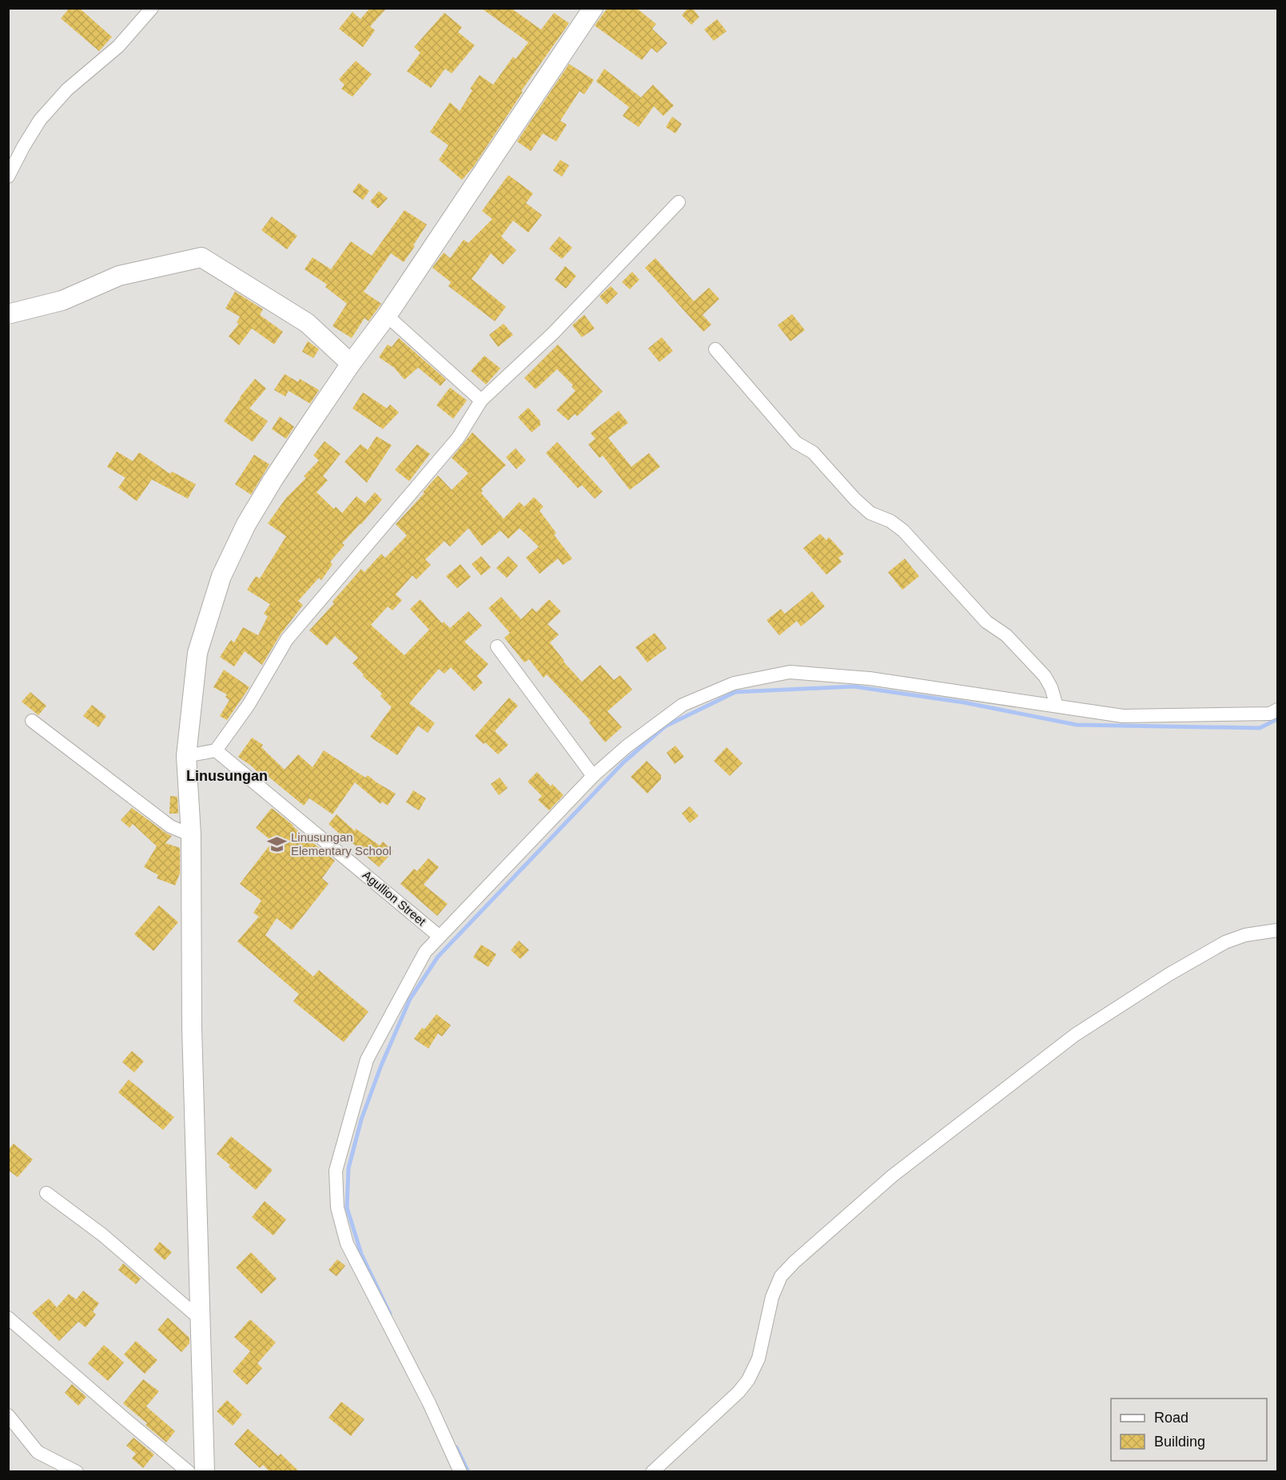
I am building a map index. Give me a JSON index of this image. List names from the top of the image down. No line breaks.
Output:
{"streets":{"street":["Agullion Street"]},"districts":["Linusungan"],"places":{"school or university":["Linusungan Elementary School"]},"legend":["Road","Building"]}
